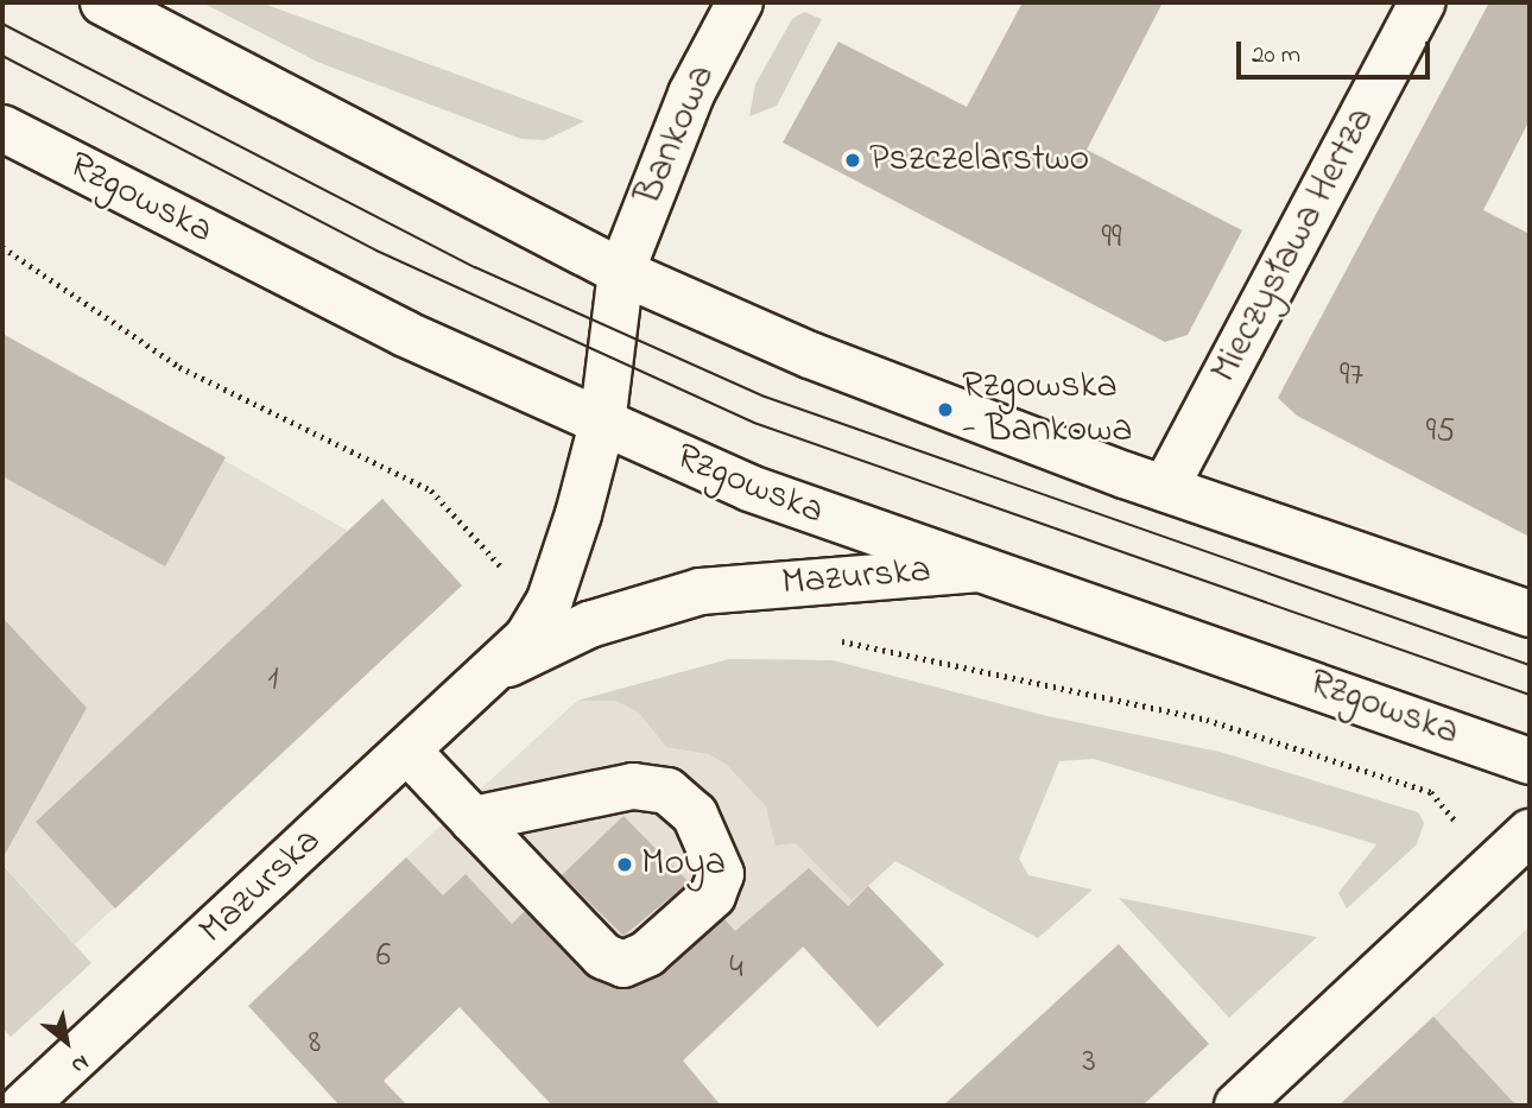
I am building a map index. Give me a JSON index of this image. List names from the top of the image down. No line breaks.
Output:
{"streets":{"main road":["Bankowa","Rzgowska","Mieczysława Hertza","Mazurska"]},"crossings":[["Bankowa","Rzgowska"],["Bankowa","Mazurska"],["Rzgowska","Mazurska"]],"places":["Pszczelarstwo","Rzgowska - Bankowa","Moya"],"house_numbers":["99","97","95","1","6","4","8","3"],"scale_bar":"20 m","north":"bottom right"}
